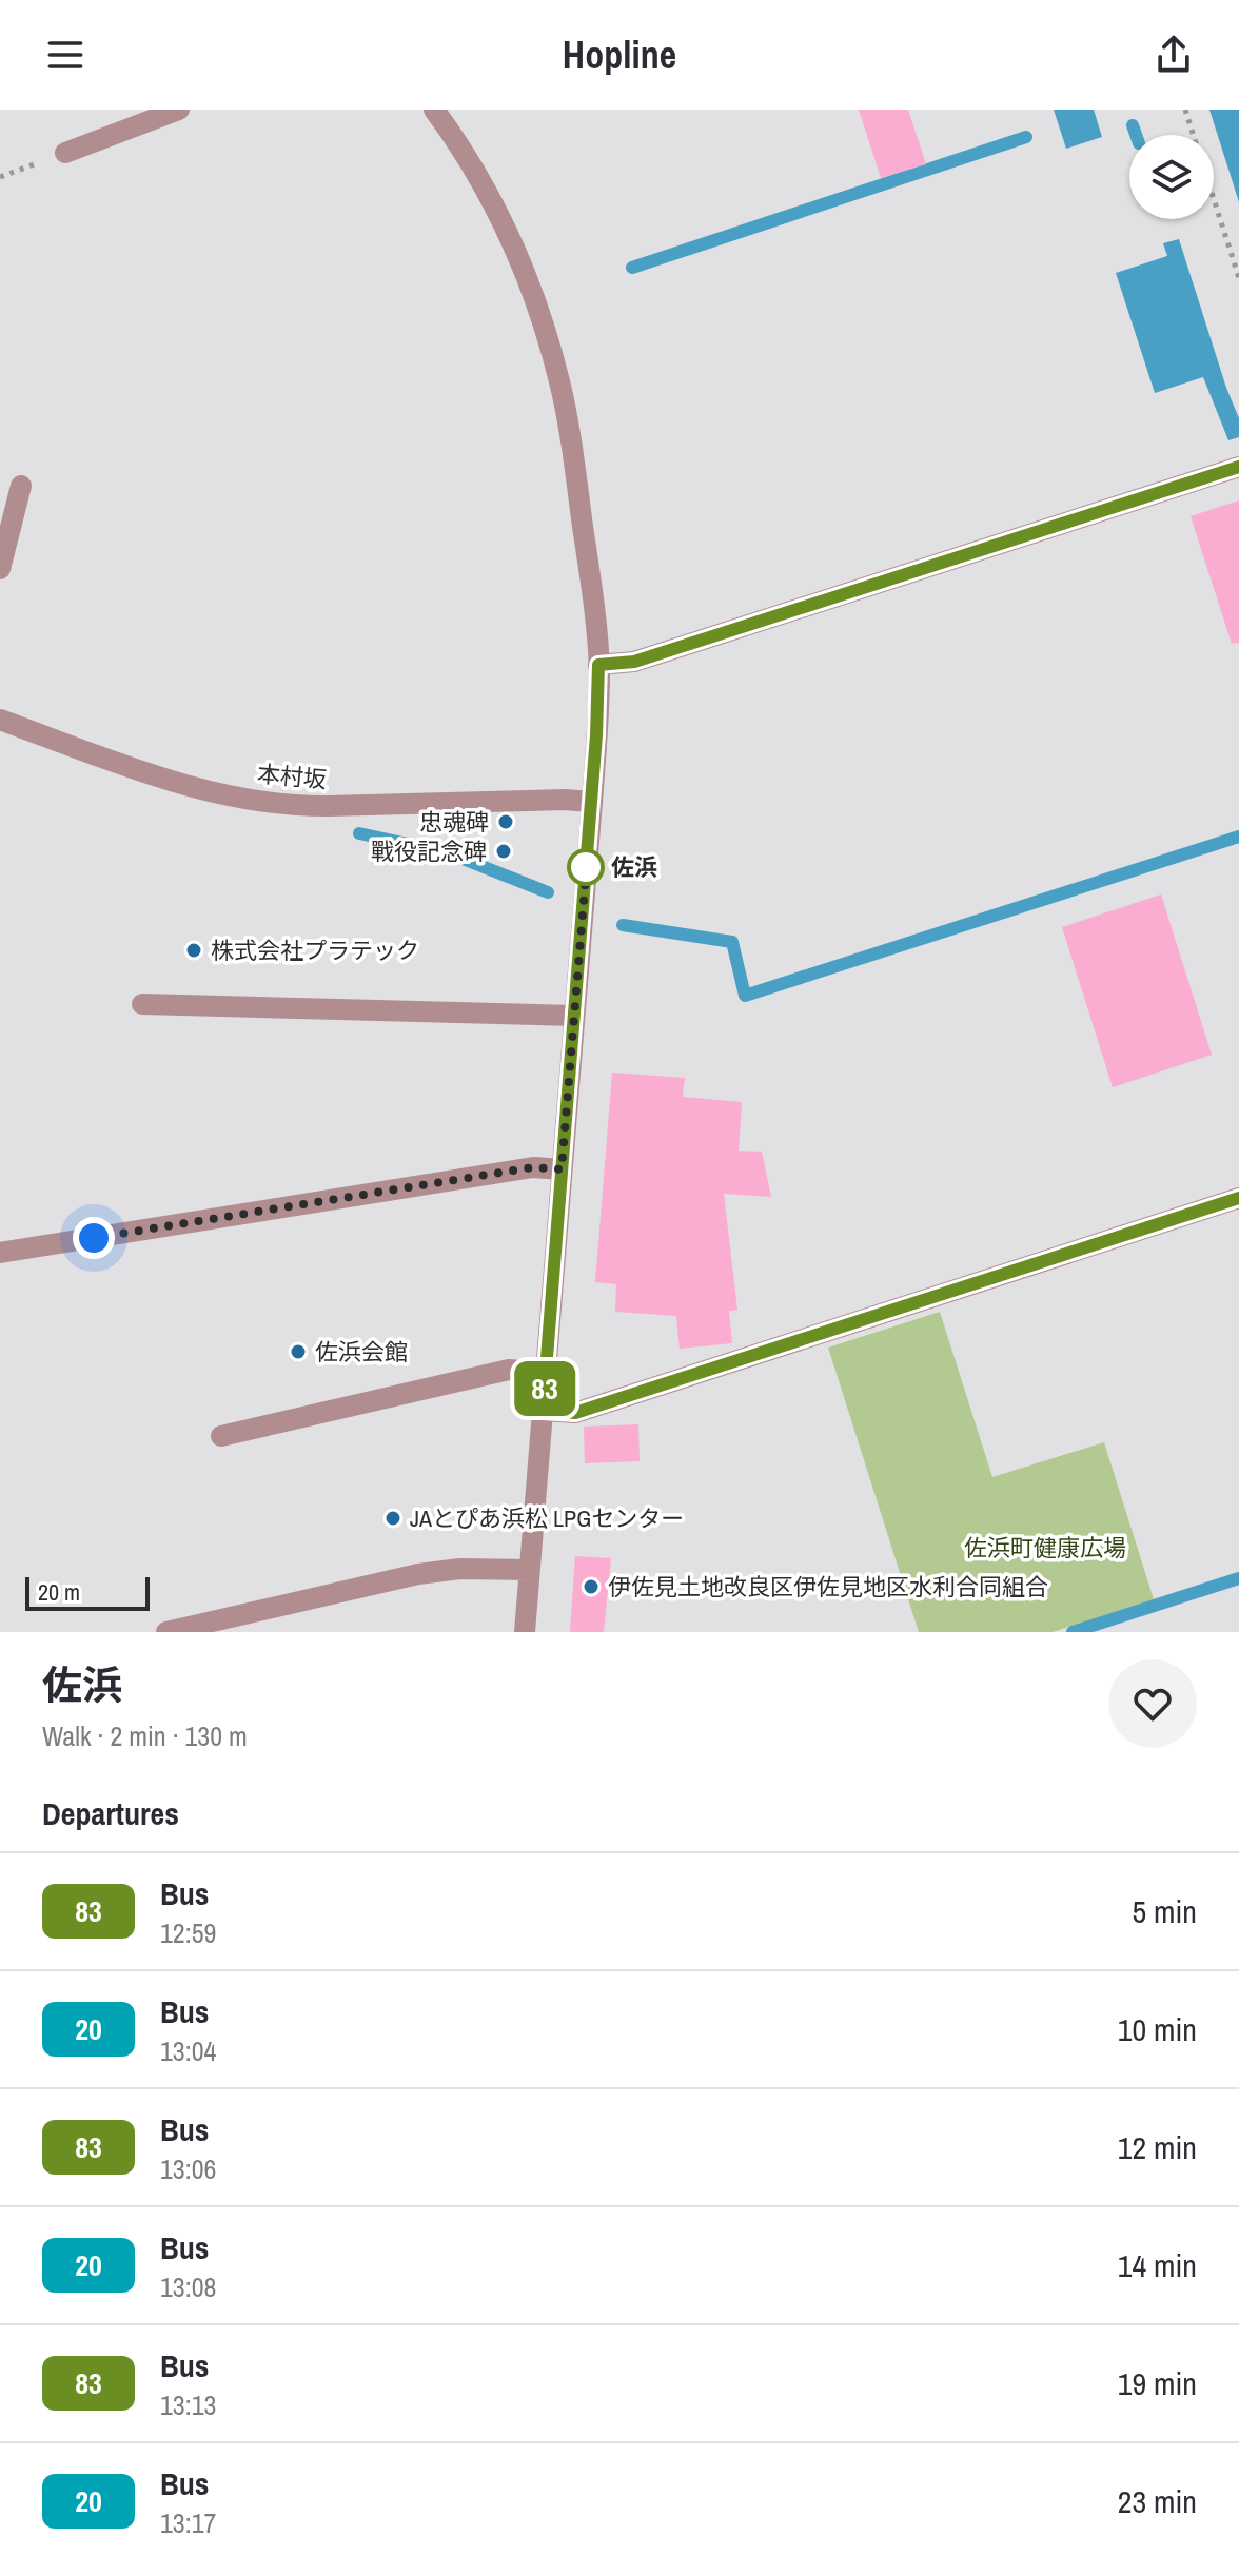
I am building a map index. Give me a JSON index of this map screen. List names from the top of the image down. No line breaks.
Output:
{"streets":{"street":["本村坂"]},"parks":["佐浜町健康広場"],"places":["忠魂碑","戰役記念碑","佐浜","株式会社プラテック","佐浜会館","JAとぴあ浜松 LPGセンター","伊佐見土地改良区伊佐見地区水利合同組合"],"lines":["bus line 83"],"scale_bar":"20 m","page":{"header":"Hopline","on_map":"83","scale":"20 m","heading":[["佐浜","Walk · 2 min · 130 m"],"Departures"],"list":[{"mark":"83","name":"Bus","note":"12:59","value":"5 min"},{"mark":"20","name":"Bus","note":"13:04","value":"10 min"},{"mark":"83","name":"Bus","note":"13:06","value":"12 min"},{"mark":"20","name":"Bus","note":"13:08","value":"14 min"},{"mark":"83","name":"Bus","note":"13:13","value":"19 min"},{"mark":"20","name":"Bus","note":"13:17","value":"23 min"}]}}
